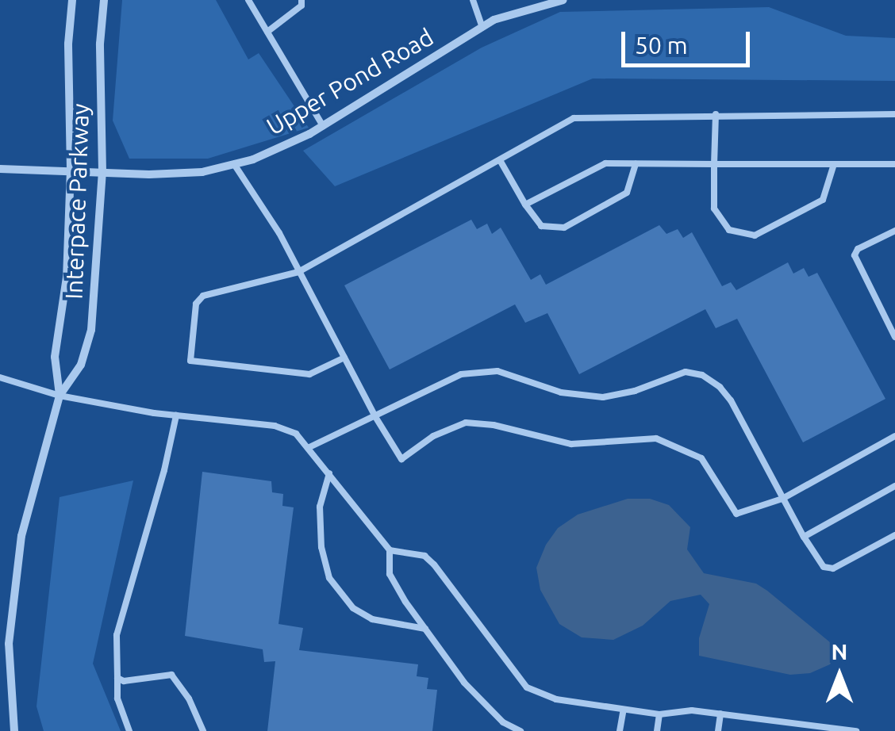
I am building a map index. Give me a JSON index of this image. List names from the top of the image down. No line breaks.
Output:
{"streets":{"street":["Upper Pond Road","Interpace Parkway"]},"crossings":[["Upper Pond Road","Interpace Parkway"]],"scale_bar":"50 m","north":"top"}
